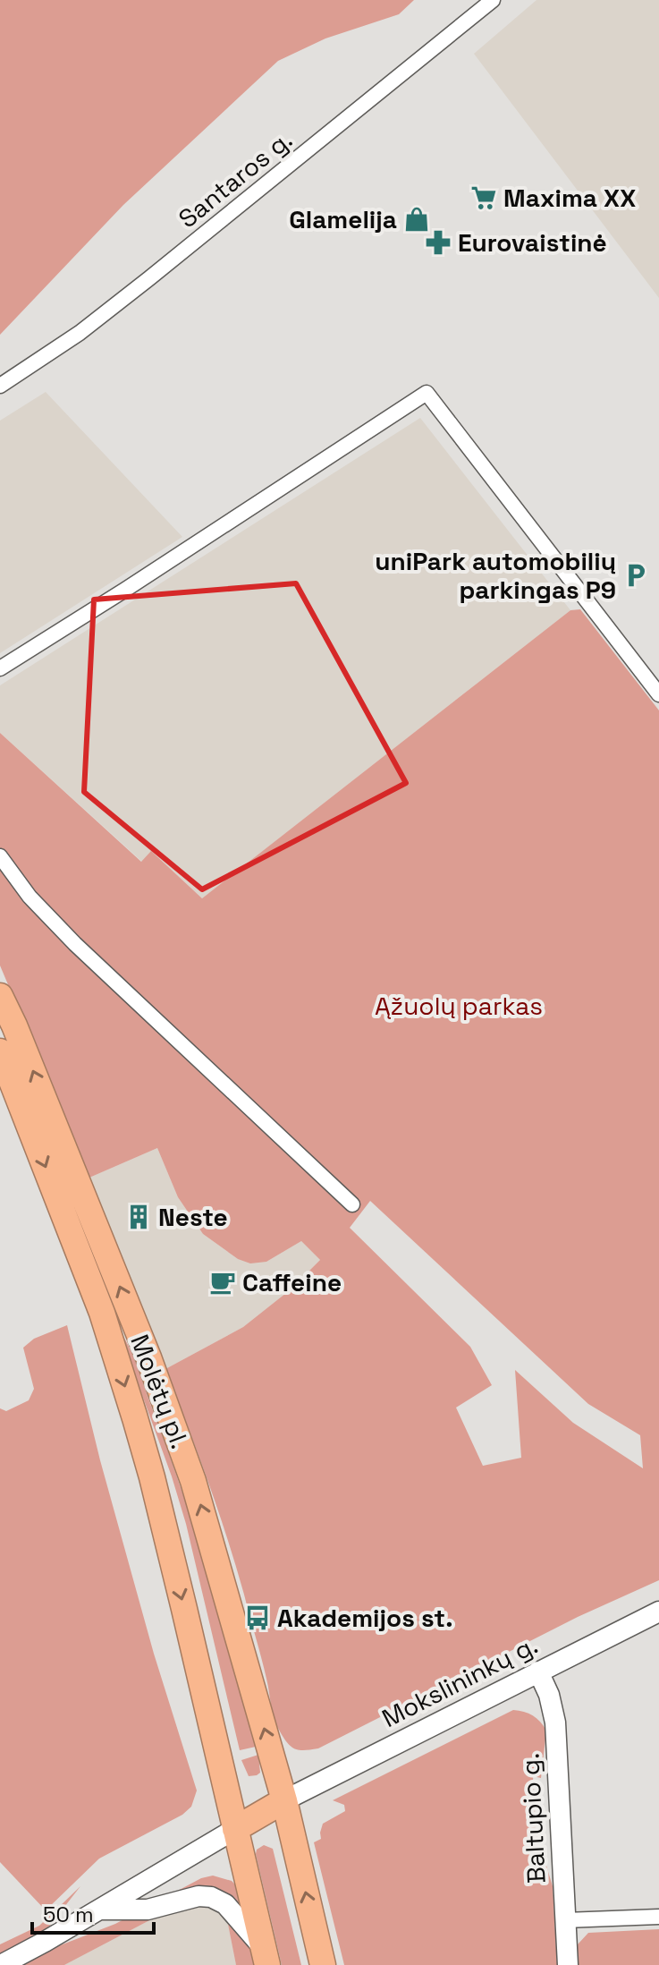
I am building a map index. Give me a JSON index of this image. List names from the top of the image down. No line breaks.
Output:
{"streets":{"highway":["Molėtų pl."],"street":["Santaros g.","Mokslininkų g.","Baltupio g."]},"crossings":[["Molėtų pl.","Mokslininkų g."],["Mokslininkų g.","Baltupio g."]],"parks":["Ąžuolų parkas"],"places":{"supermarket":["Maxima XX"],"shop":["Glamelija"],"pharmacy":["Eurovaistinė"],"parking":["uniPark automobilių parkingas P9"],"building":["Neste"],"cafe":["Caffeine"],"bus stop":["Akademijos st."]},"scale_bar":"50 m"}
